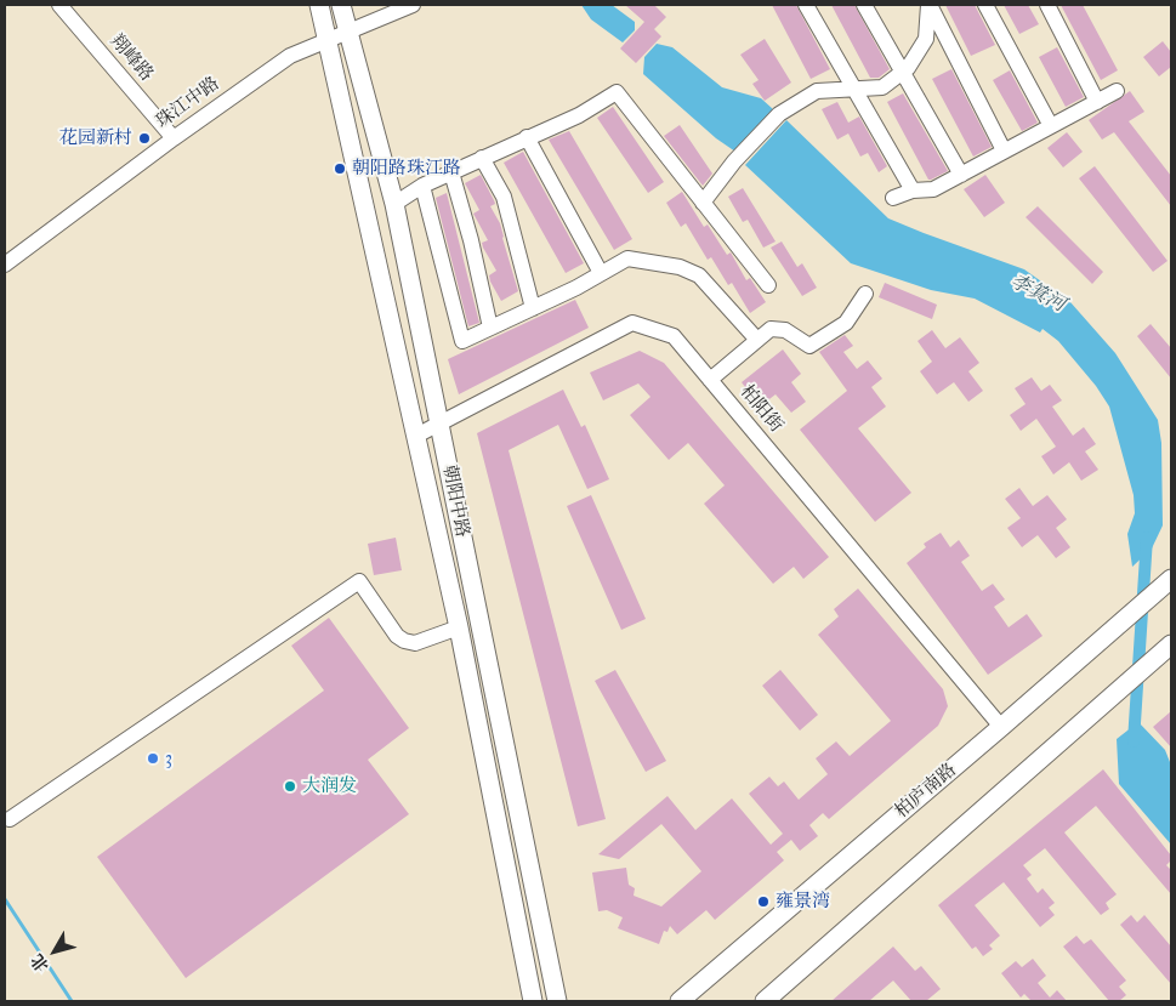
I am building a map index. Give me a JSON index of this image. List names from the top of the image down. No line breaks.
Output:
{"streets":{"main road":["朝阳中路","柏庐南路"],"street":["翔峰路","珠江中路","柏阳街"]},"crossings":[["翔峰路","珠江中路"],["珠江中路","朝阳中路"],["柏阳街","朝阳中路"],["柏阳街","柏庐南路"]],"water":["李箕河"],"places":["花园新村","朝阳路珠江路","3","大润发","雍景湾"],"north":"bottom left"}
